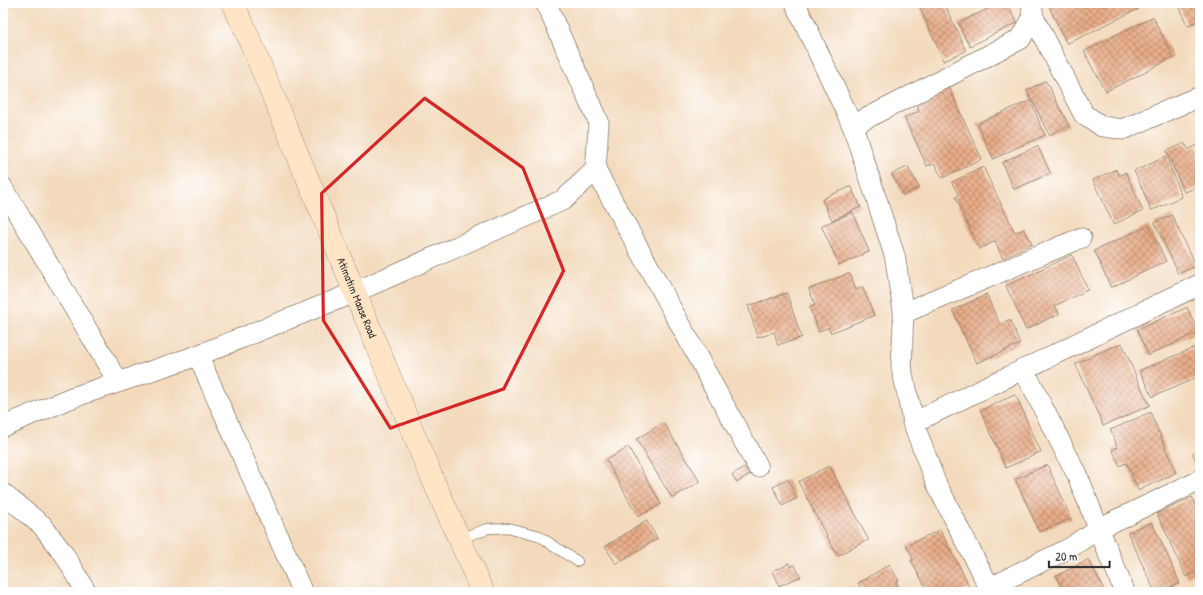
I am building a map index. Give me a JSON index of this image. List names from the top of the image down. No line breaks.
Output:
{"streets":{"main road":["Atimatim Maase Road"]},"scale_bar":"20 m"}
